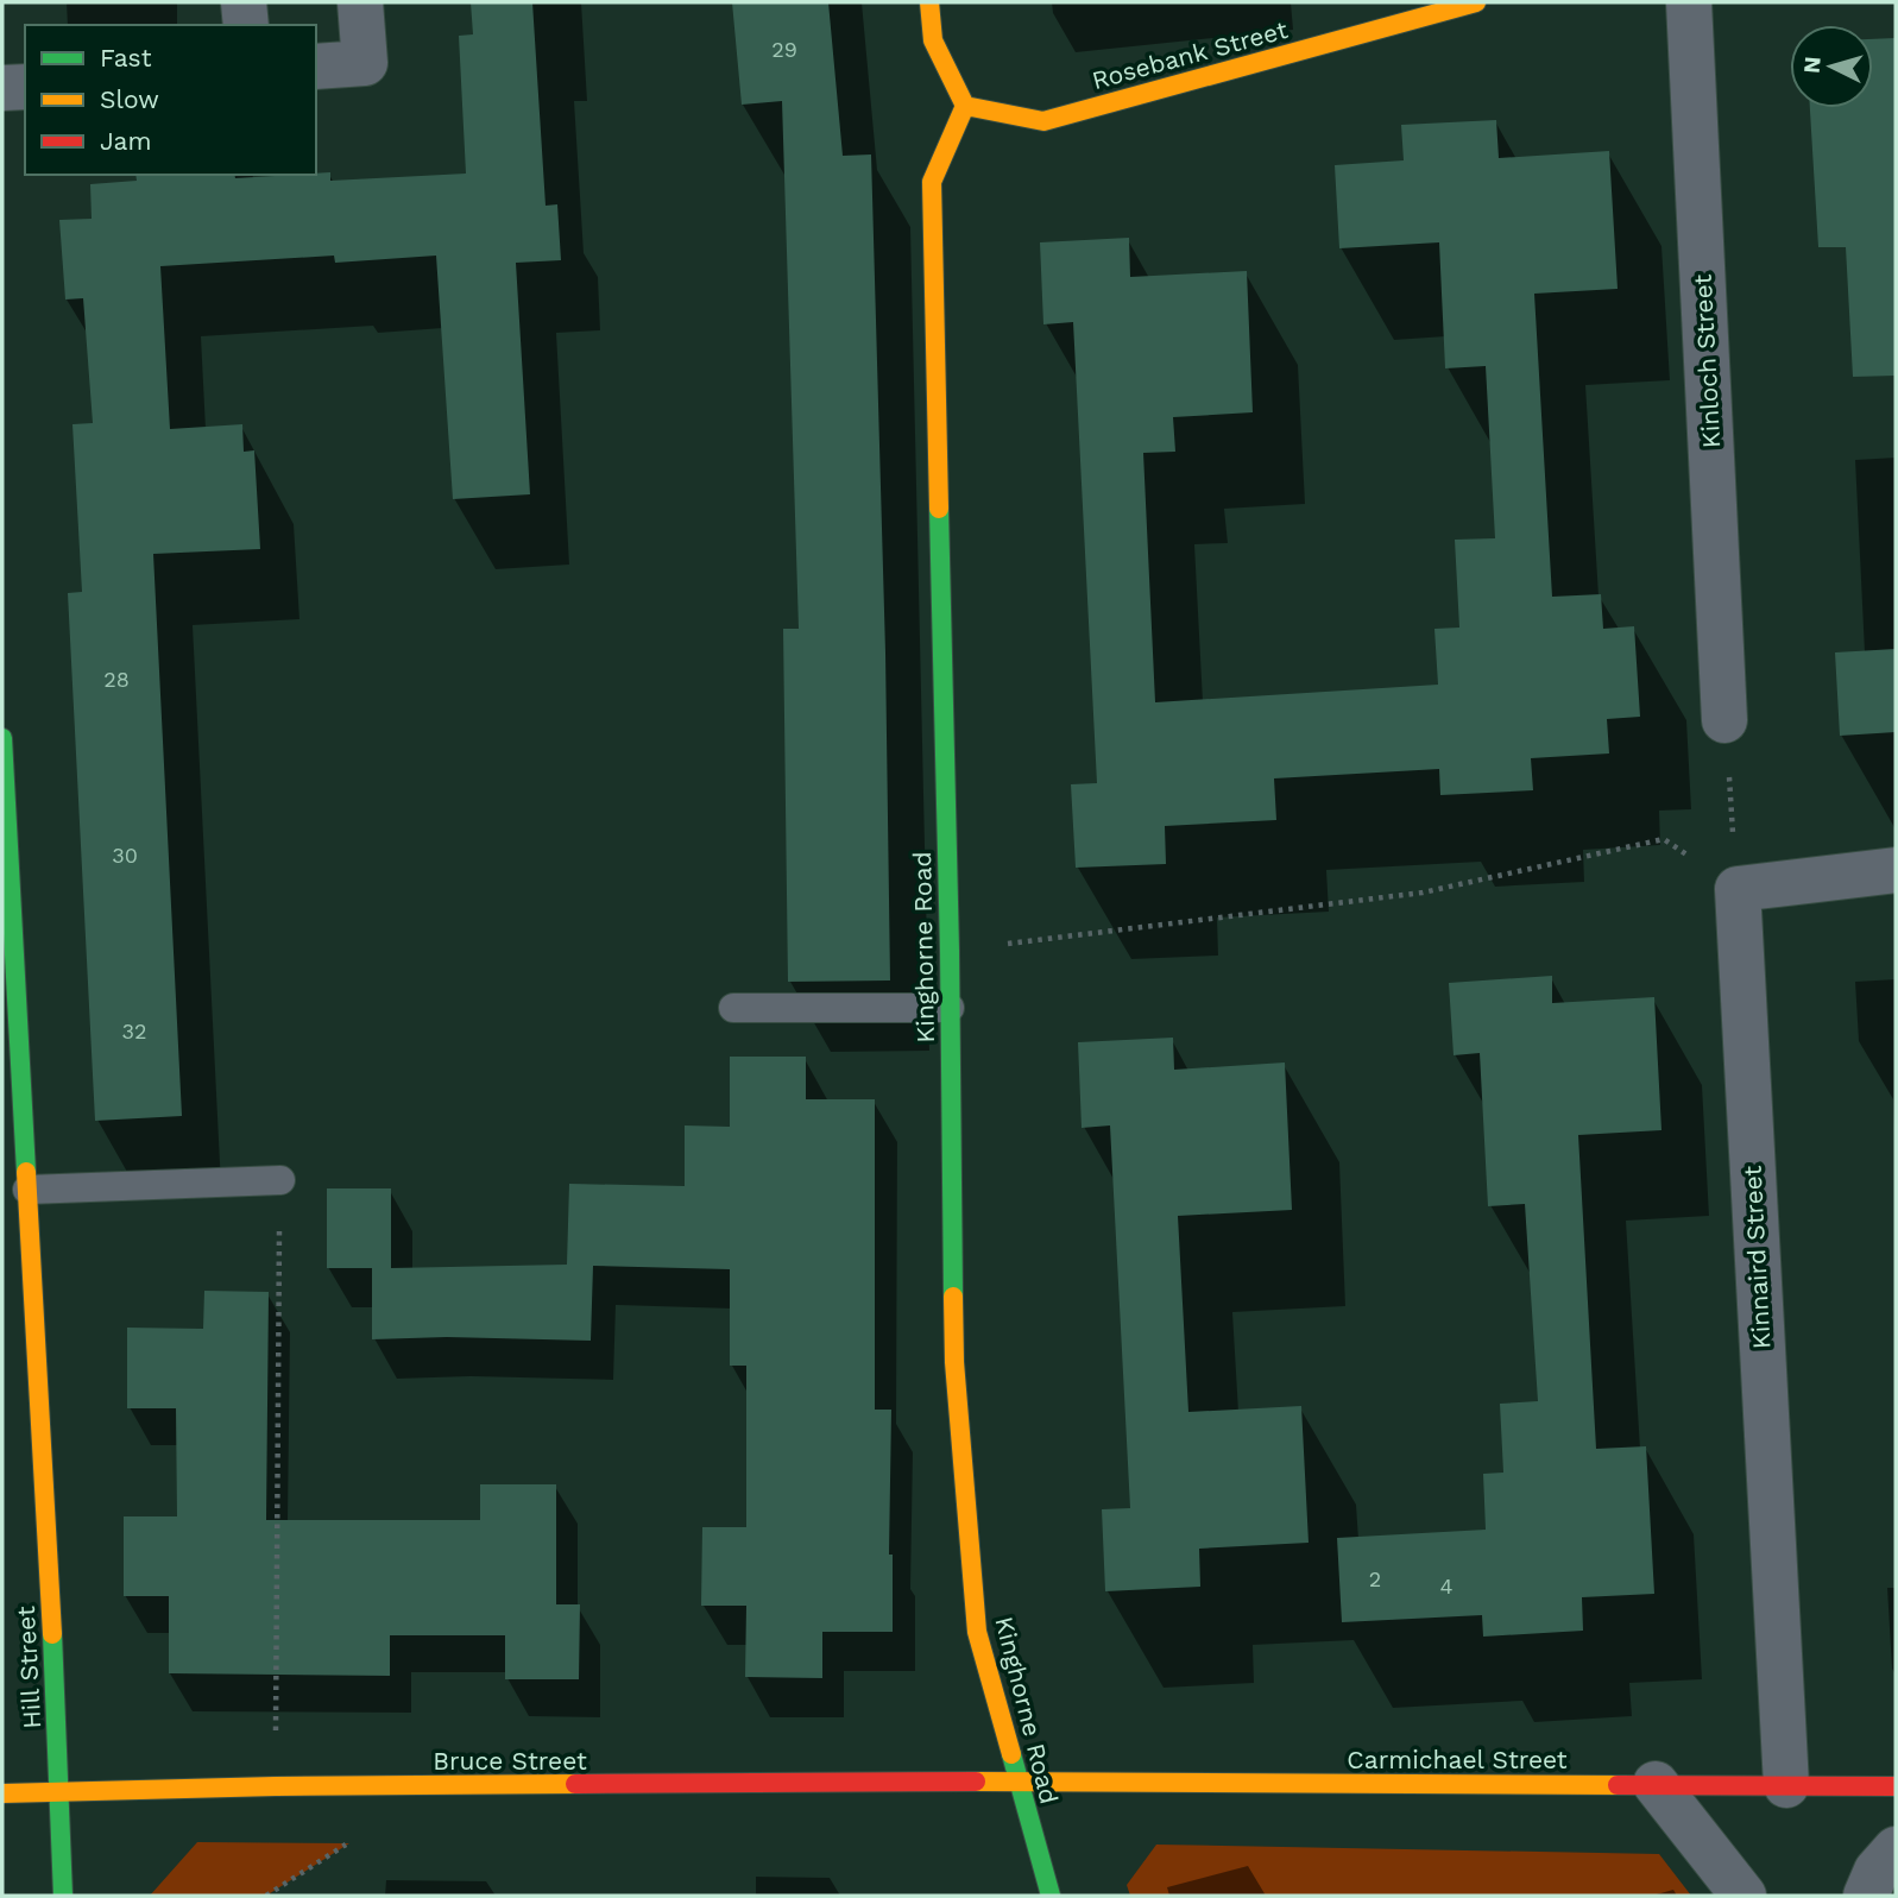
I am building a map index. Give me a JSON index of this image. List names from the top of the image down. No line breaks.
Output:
{"streets":{"street":["Rosebank Street","Kinloch Street","Kinghorne Road","Kinnaird Street","Hill Street","Carmichael Street","Bruce Street"]},"crossings":[["Rosebank Street","Kinghorne Road"],["Kinghorne Road","Carmichael Street"],["Kinghorne Road","Bruce Street"],["Kinnaird Street","Carmichael Street"],["Hill Street","Bruce Street"],["Carmichael Street","Bruce Street"]],"house_numbers":["29","28","30","32","2","4"],"legend":["Fast","Slow","Jam"],"north":"left"}
